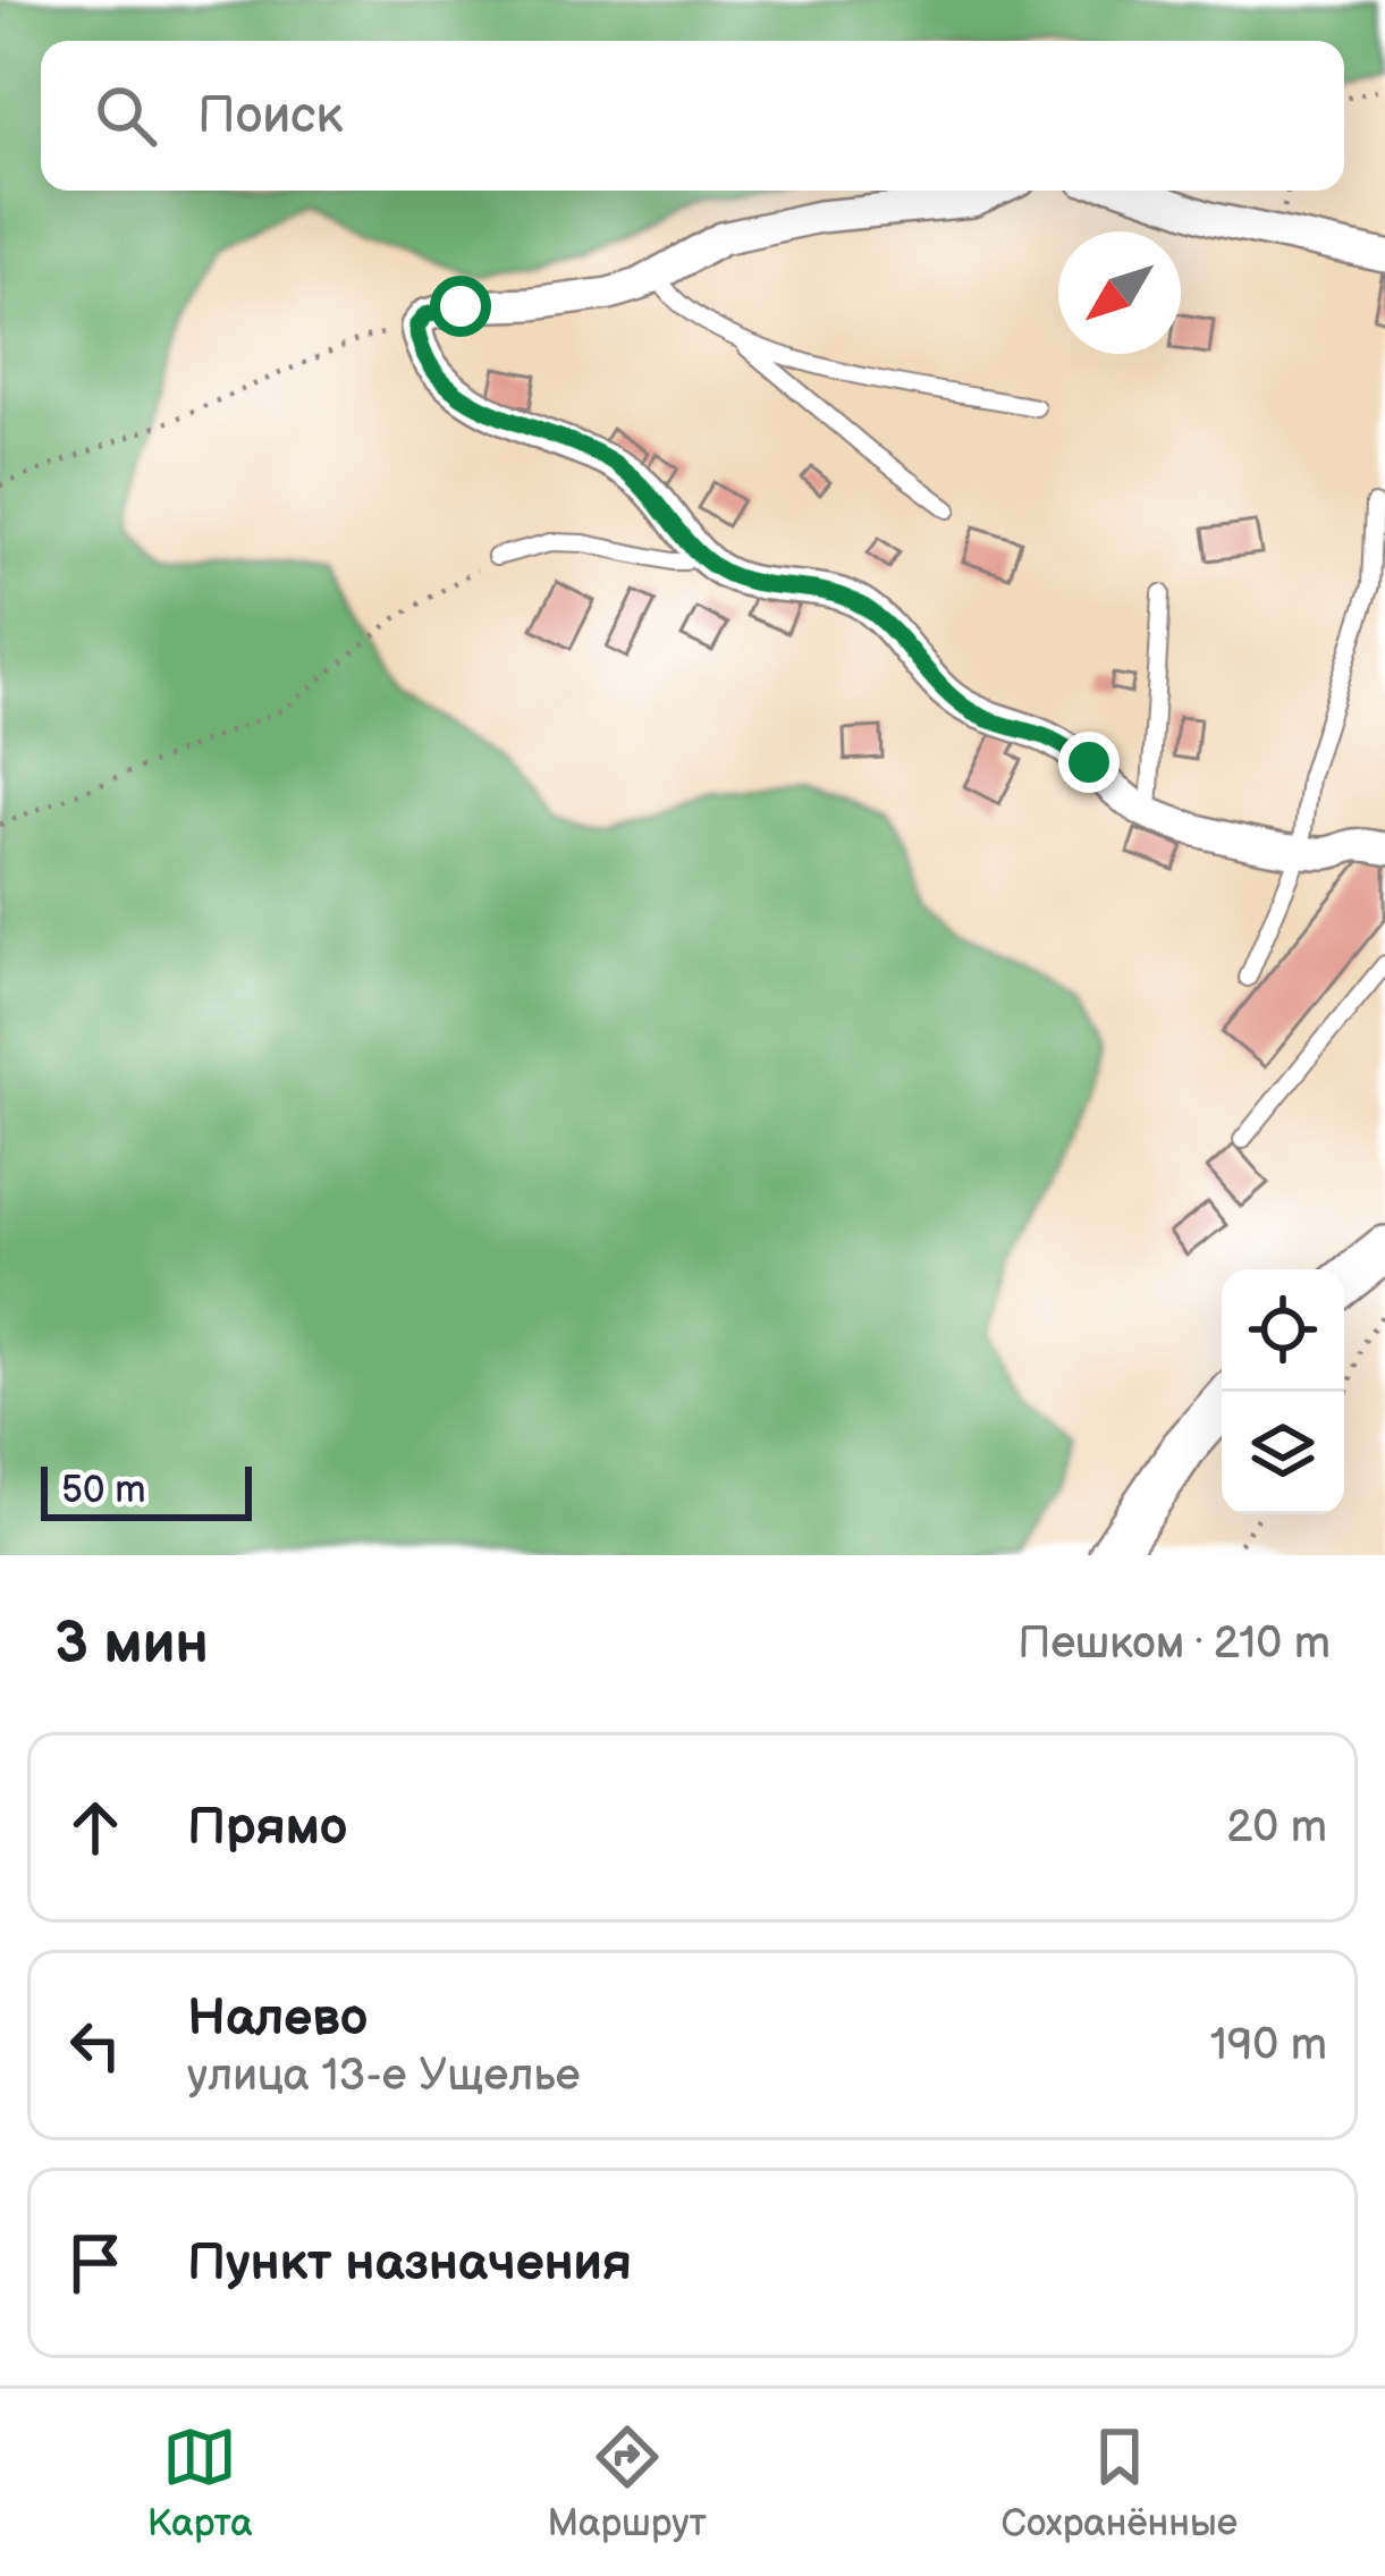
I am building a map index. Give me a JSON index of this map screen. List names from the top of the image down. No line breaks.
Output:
{"scale_bar":"50 m","north":"bottom left","page":{"search":"Поиск","scale":"50 m","heading":["3 мин","Пешком · 210 m"],"list":[["Прямо","20 m"],["Налево","улица 13-е Ущелье","190 m"],"Пункт назначения"],"nav":["Карта","Маршрут","Сохранённые"]}}
